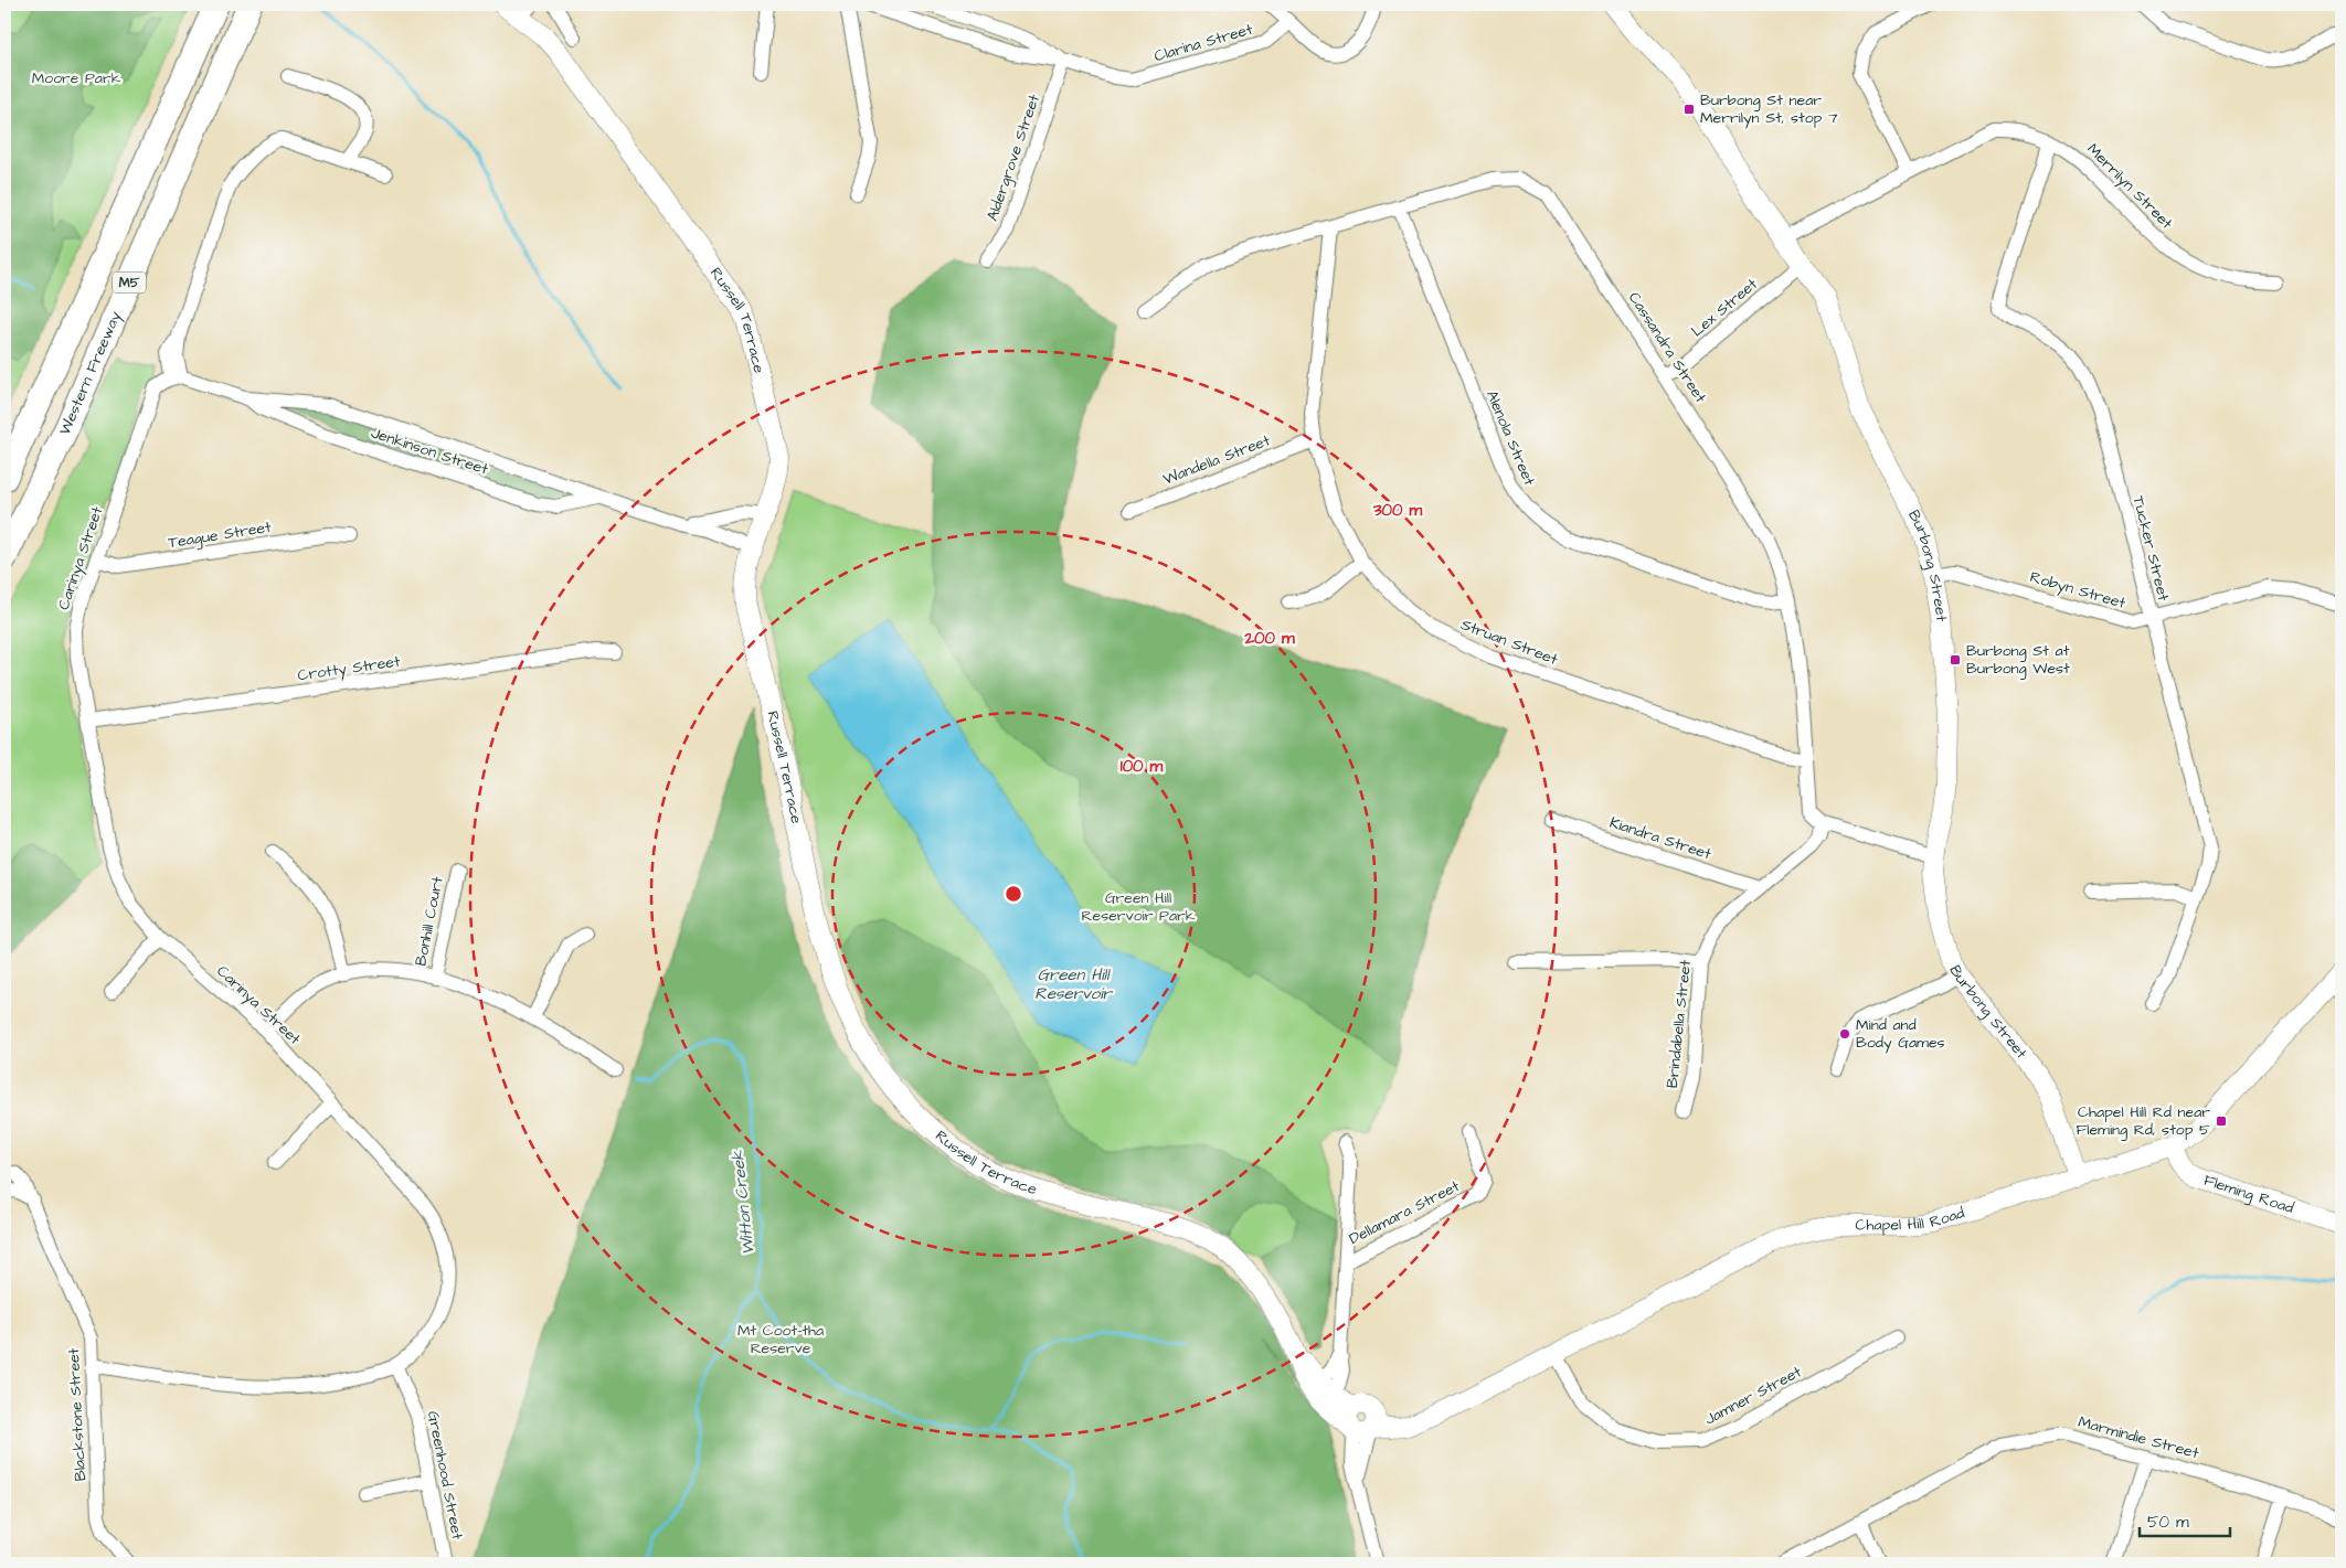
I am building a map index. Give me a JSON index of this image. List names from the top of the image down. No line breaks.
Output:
{"streets":{"highway":["M5","Western Freeway"],"main road":["Russell Terrace","Burbong Street","Fleming Road","Chapel Hill Road"],"street":["Clarina Street","Aldergrove Street","Merrilyn Street","Lex Street","Cassandra Street","Alenola Street","Jenkinson Street","Wandella Street","Teague Street","Tucker Street","Carinya Street","Robyn Street","Struan Street","Crotty Street","Kiandra Street","Bonhill Court","Brindabella Street","Dellamara Street","Jamner Street","Blackstone Street","Marmindie Street","Greenhood Street"]},"crossings":[["Clarina Street","Aldergrove Street"],["Merrilyn Street","Tucker Street"],["Merrilyn Street","Burbong Street"],["Lex Street","Cassandra Street"],["Lex Street","Burbong Street"],["Russell Terrace","Jenkinson Street"],["Russell Terrace","Chapel Hill Road"],["Cassandra Street","Alenola Street"],["Cassandra Street","Struan Street"],["Cassandra Street","Brindabella Street"],["Jenkinson Street","Carinya Street"],["Wandella Street","Struan Street"],["Teague Street","Carinya Street"],["Tucker Street","Robyn Street"],["Carinya Street","Crotty Street"],["Carinya Street","Blackstone Street"],["Carinya Street","Greenhood Street"],["Burbong Street","Robyn Street"],["Burbong Street","Chapel Hill Road"],["Kiandra Street","Brindabella Street"],["Fleming Road","Chapel Hill Road"],["Chapel Hill Road","Jamner Street"]],"water":["Green Hill Reservoir","Witton Creek"],"parks":["Moore Park","Green Hill Reservoir Park","Mt Coot-tha Reserve"],"places":{"transit":["Burbong St near Merrilyn St, stop 7","Burbong St at Burbong West","Chapel Hill Rd near Fleming Rd, stop 5"],"other":["Mind and Body Games"]},"scale_bar":"50 m","rings":["300 m","200 m","100 m"]}
